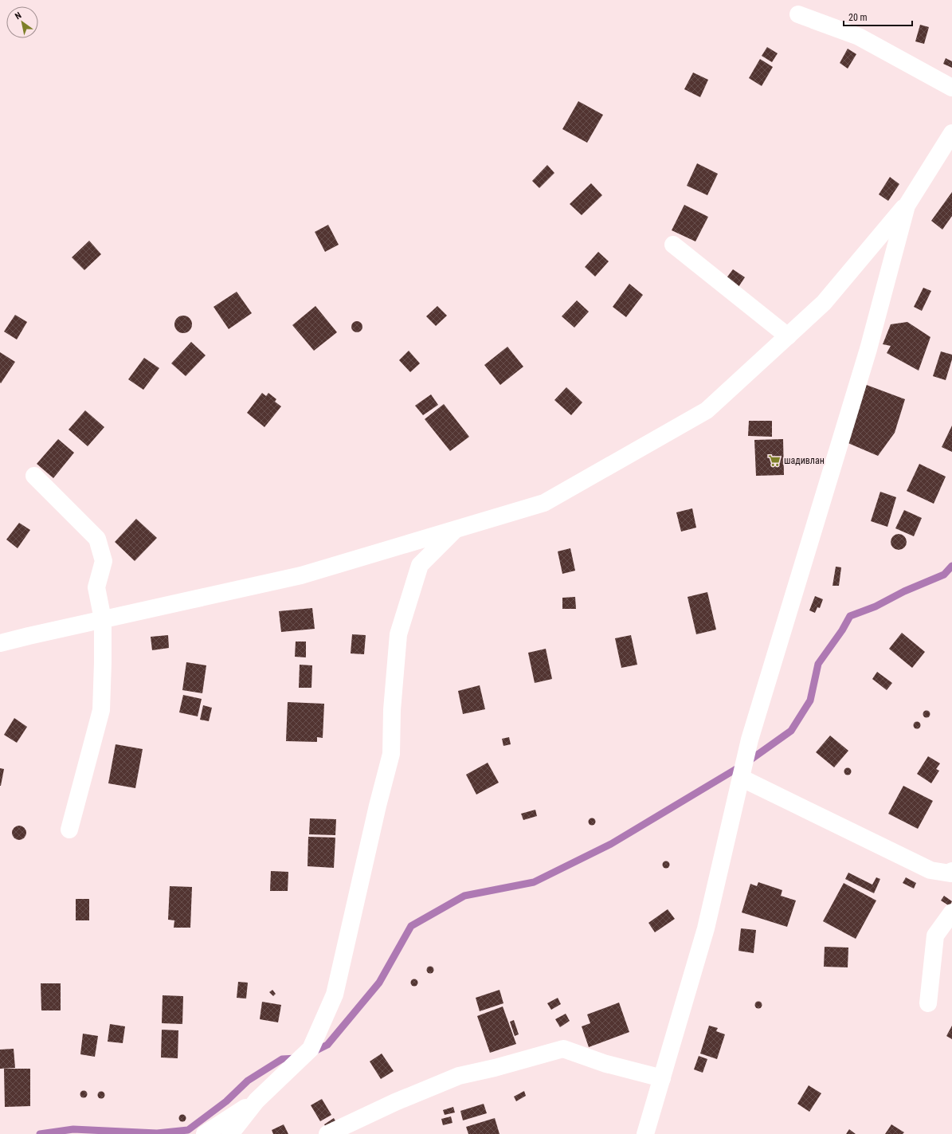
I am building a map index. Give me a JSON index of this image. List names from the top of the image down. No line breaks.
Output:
{"places":{"supermarket":["шадивлан"]},"scale_bar":"20 m","north":"top left"}
